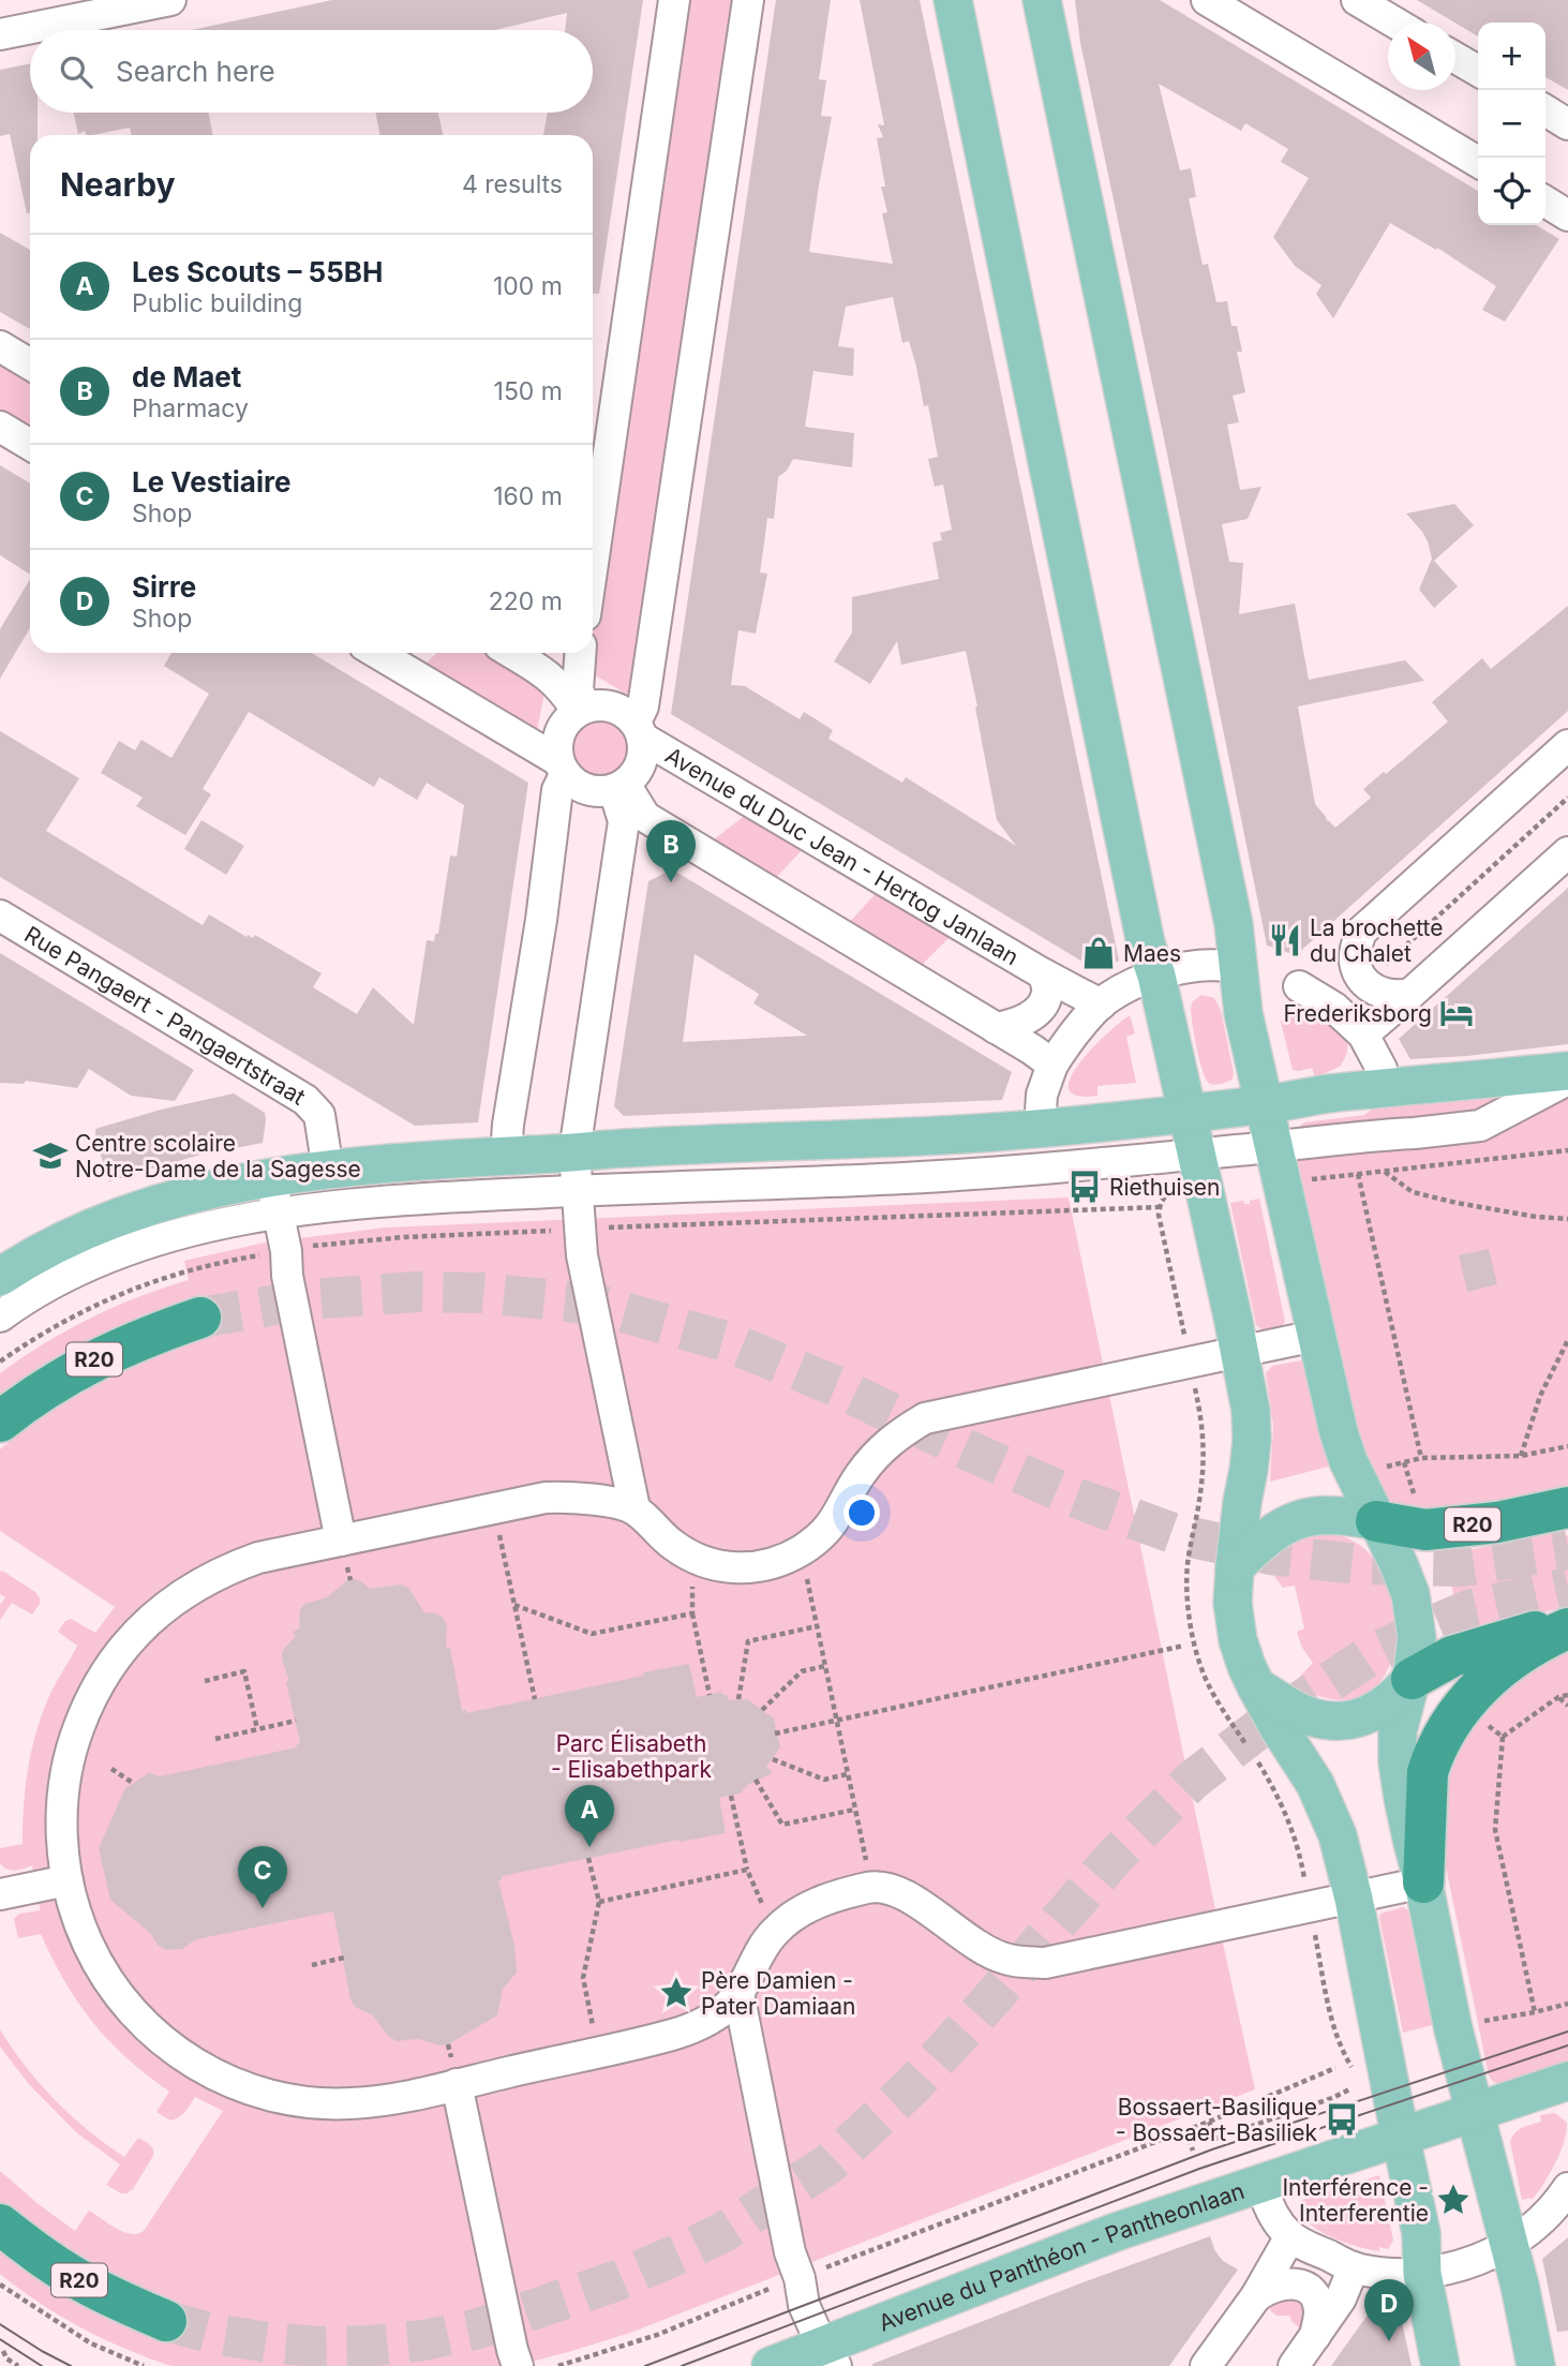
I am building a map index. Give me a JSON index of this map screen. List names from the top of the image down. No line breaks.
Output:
{"streets":{"highway":["R20"],"main road":["Avenue du Panthéon - Pantheonlaan"],"street":["Avenue du Duc Jean - Hertog Janlaan","Rue Pangaert - Pangaertstraat"]},"parks":["Parc Élisabeth - Elisabethpark"],"places":{"restaurant":["La brochette du Chalet"],"shop":["Maes"],"hotel":["Frederiksborg"],"school or university":["Centre scolaire Notre-Dame de la Sagesse"],"bus stop":["Riethuisen","Bossaert-Basilique - Bossaert-Basiliek"],"place":["Père Damien - Pater Damiaan","Interférence - Interferentie"]},"north":"top left","page":{"map_buttons":["+","−"],"search":"Search here","heading":["Nearby","4 results"],"list":[{"mark":"A","name":"Les Scouts – 55BH","note":"Public building","value":"100 m"},{"mark":"B","name":"de Maet","note":"Pharmacy","value":"150 m"},{"mark":"C","name":"Le Vestiaire","note":"Shop","value":"160 m"},{"mark":"D","name":"Sirre","note":"Shop","value":"220 m"}],"pins":["B","A","C","D"]}}
